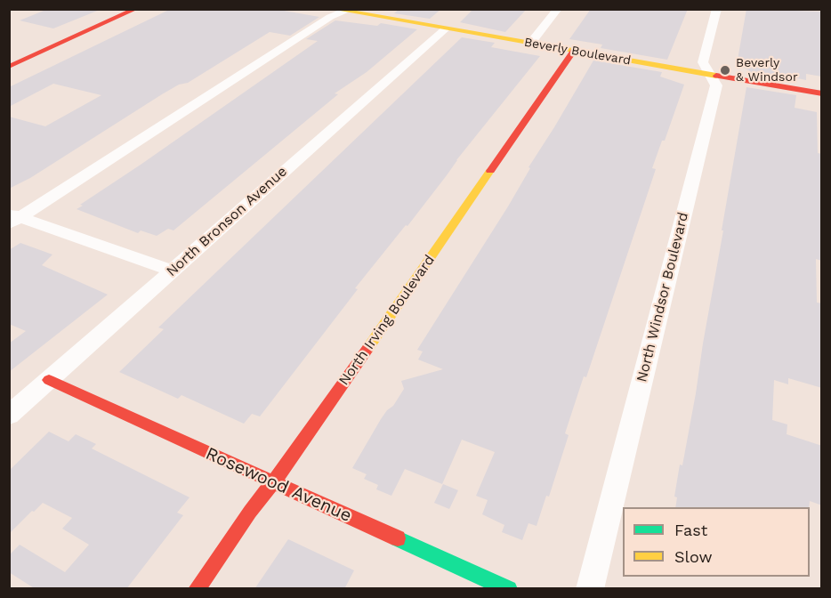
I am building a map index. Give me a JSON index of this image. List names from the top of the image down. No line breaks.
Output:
{"streets":{"street":["Beverly Boulevard","North Bronson Avenue","North Windsor Boulevard","North Irving Boulevard","Rosewood Avenue"]},"crossings":[["Beverly Boulevard","North Bronson Avenue"],["Beverly Boulevard","North Windsor Boulevard"],["Beverly Boulevard","North Irving Boulevard"],["North Bronson Avenue","Rosewood Avenue"],["North Irving Boulevard","Rosewood Avenue"]],"places":["Beverly & Windsor"],"legend":["Fast","Slow"]}
